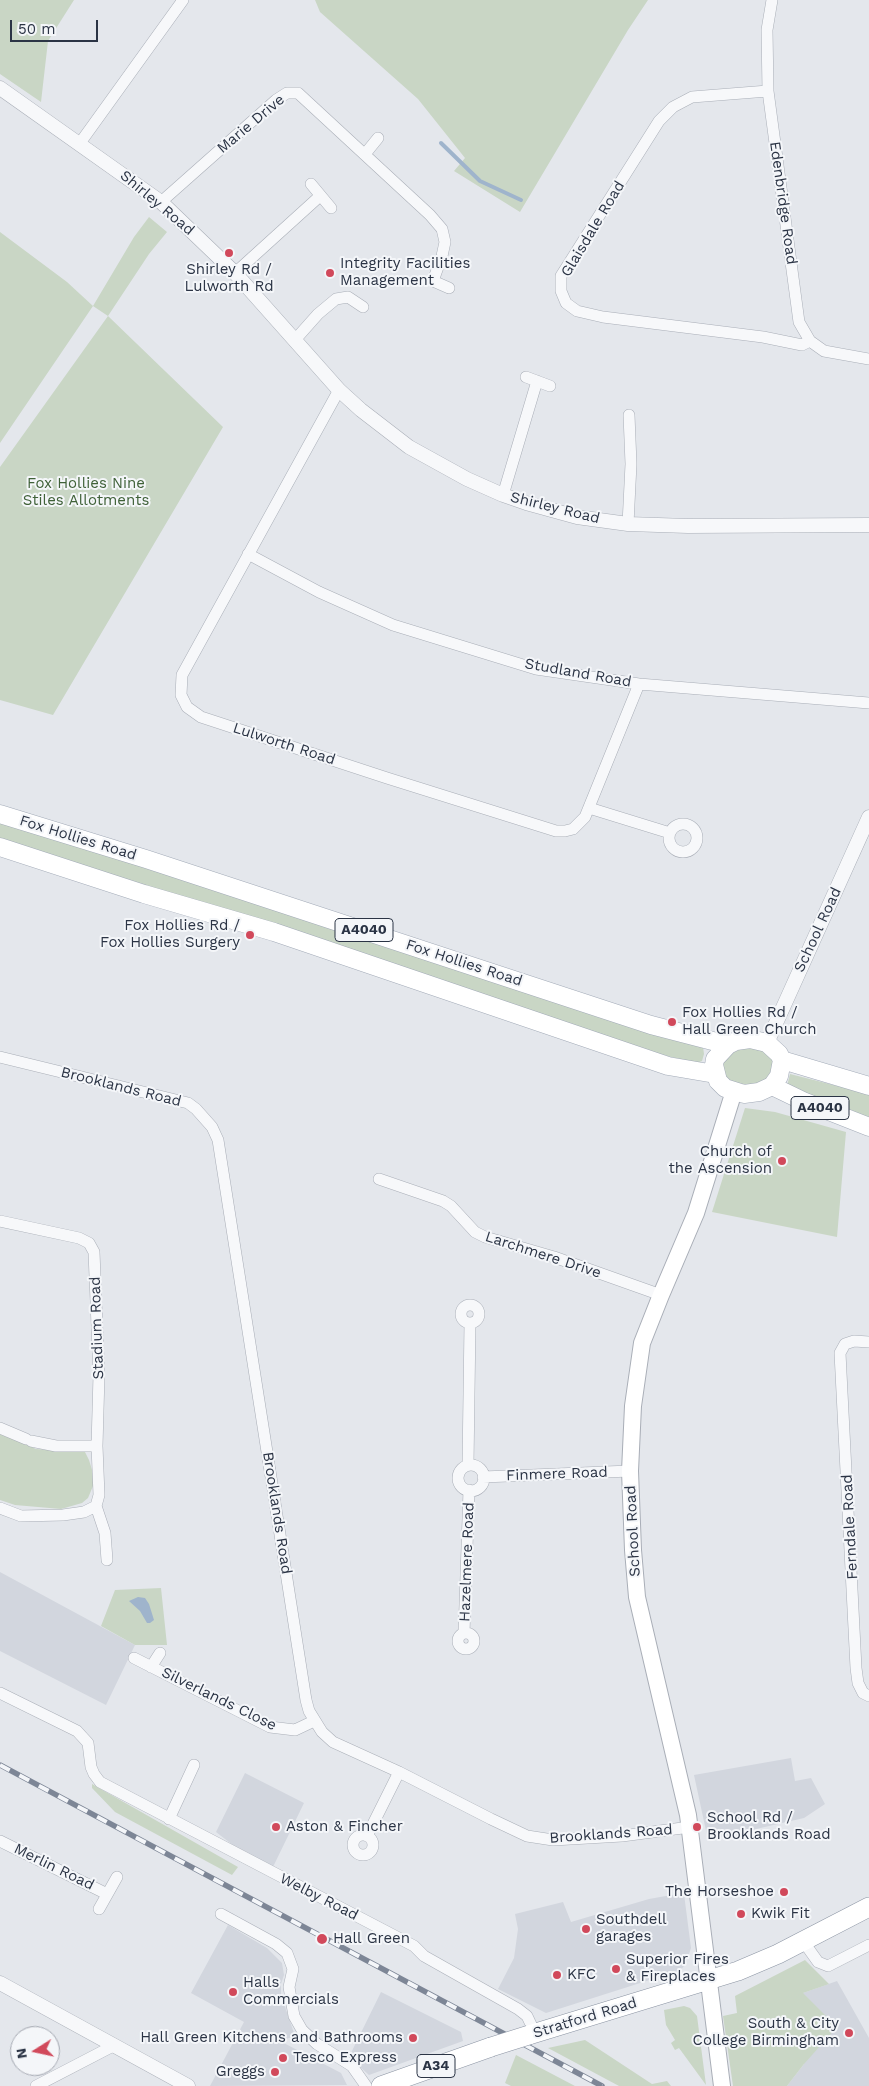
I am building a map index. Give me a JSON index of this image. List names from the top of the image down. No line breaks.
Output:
{"streets":{"highway":["Stratford Road","A34"],"main road":["Fox Hollies Road","A4040","School Road"],"street":["Marie Drive","Shirley Road","Edenbridge Road","Glaisdale Road","Studland Road","Lulworth Road","Brooklands Road","Larchmere Drive","Stadium Road","Finmere Road","Ferndale Road","Hazelmere Road","Silverlands Close","Merlin Road","Welby Road"]},"crossings":[["Marie Drive","Shirley Road"],["Shirley Road","Lulworth Road"],["Edenbridge Road","Glaisdale Road"],["Studland Road","Lulworth Road"],["Fox Hollies Road","A4040"],["Fox Hollies Road","School Road"],["A4040","School Road"],["School Road","Brooklands Road"],["School Road","Larchmere Drive"],["School Road","Finmere Road"],["School Road","Stratford Road"],["Brooklands Road","Silverlands Close"],["Finmere Road","Hazelmere Road"],["Welby Road","Stratford Road"]],"parks":["Fox Hollies Nine Stiles Allotments"],"places":["Shirley Rd / Lulworth Rd","Integrity Facilities Management","Fox Hollies Rd / Fox Hollies Surgery","Fox Hollies Rd / Hall Green Church","Church of the Ascension","Aston & Fincher","School Rd / Brooklands Road","The Horseshoe","Kwik Fit","Southdell garages","Hall Green","Superior Fires & Fireplaces","KFC","Halls Commercials","South & City College Birmingham","Hall Green Kitchens and Bathrooms","Tesco Express","Greggs"],"scale_bar":"50 m","north":"left"}
